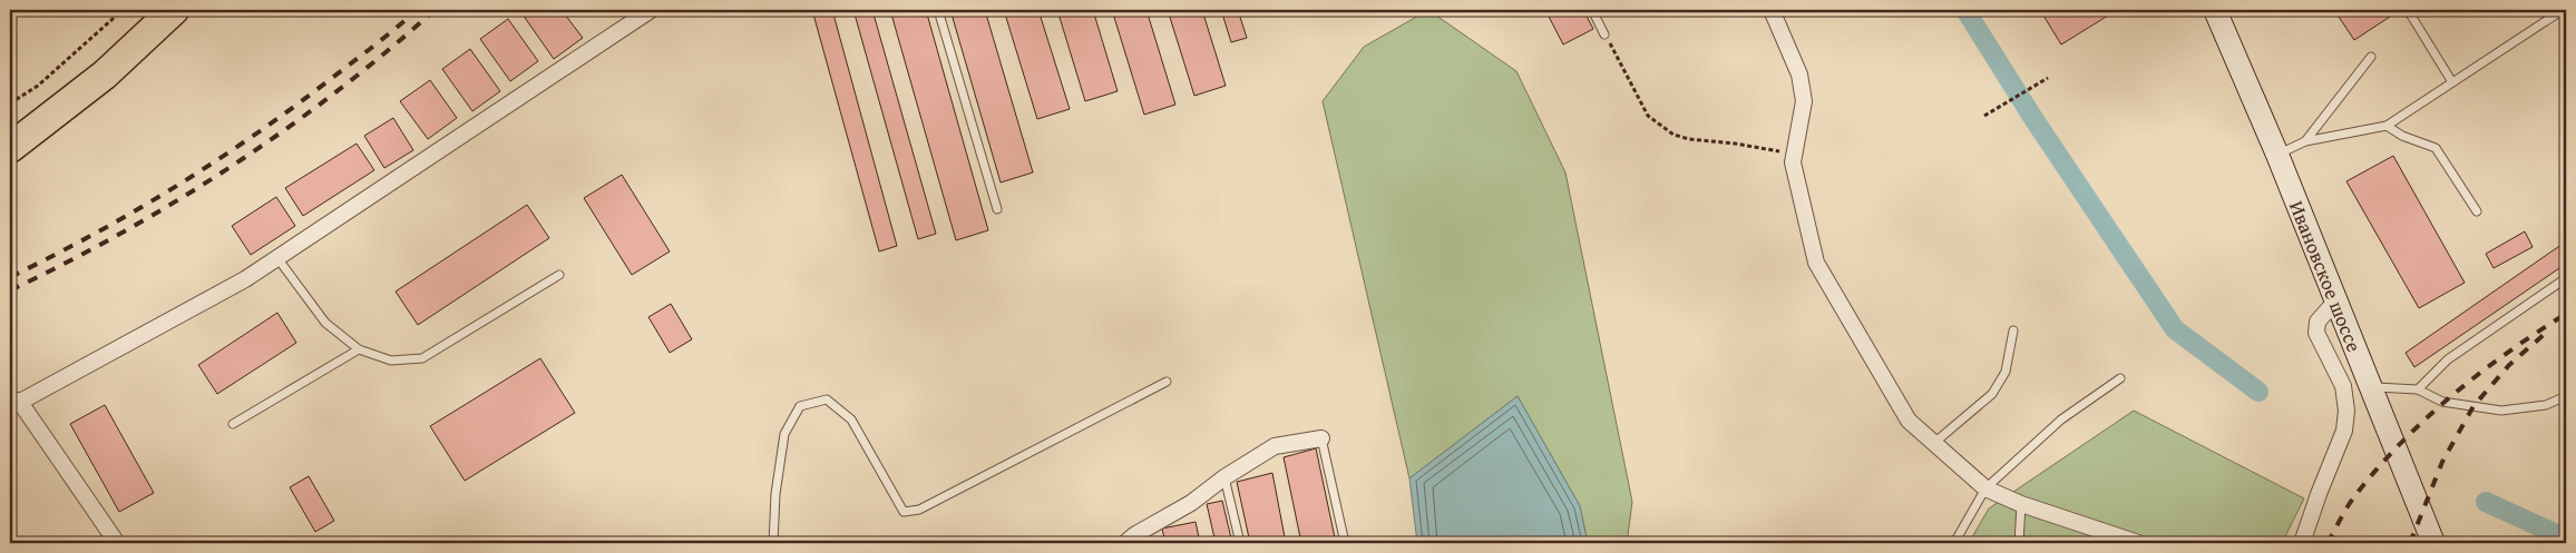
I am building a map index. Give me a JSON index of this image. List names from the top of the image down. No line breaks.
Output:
{"streets":{"street":["Ивановское шоссе"]}}
